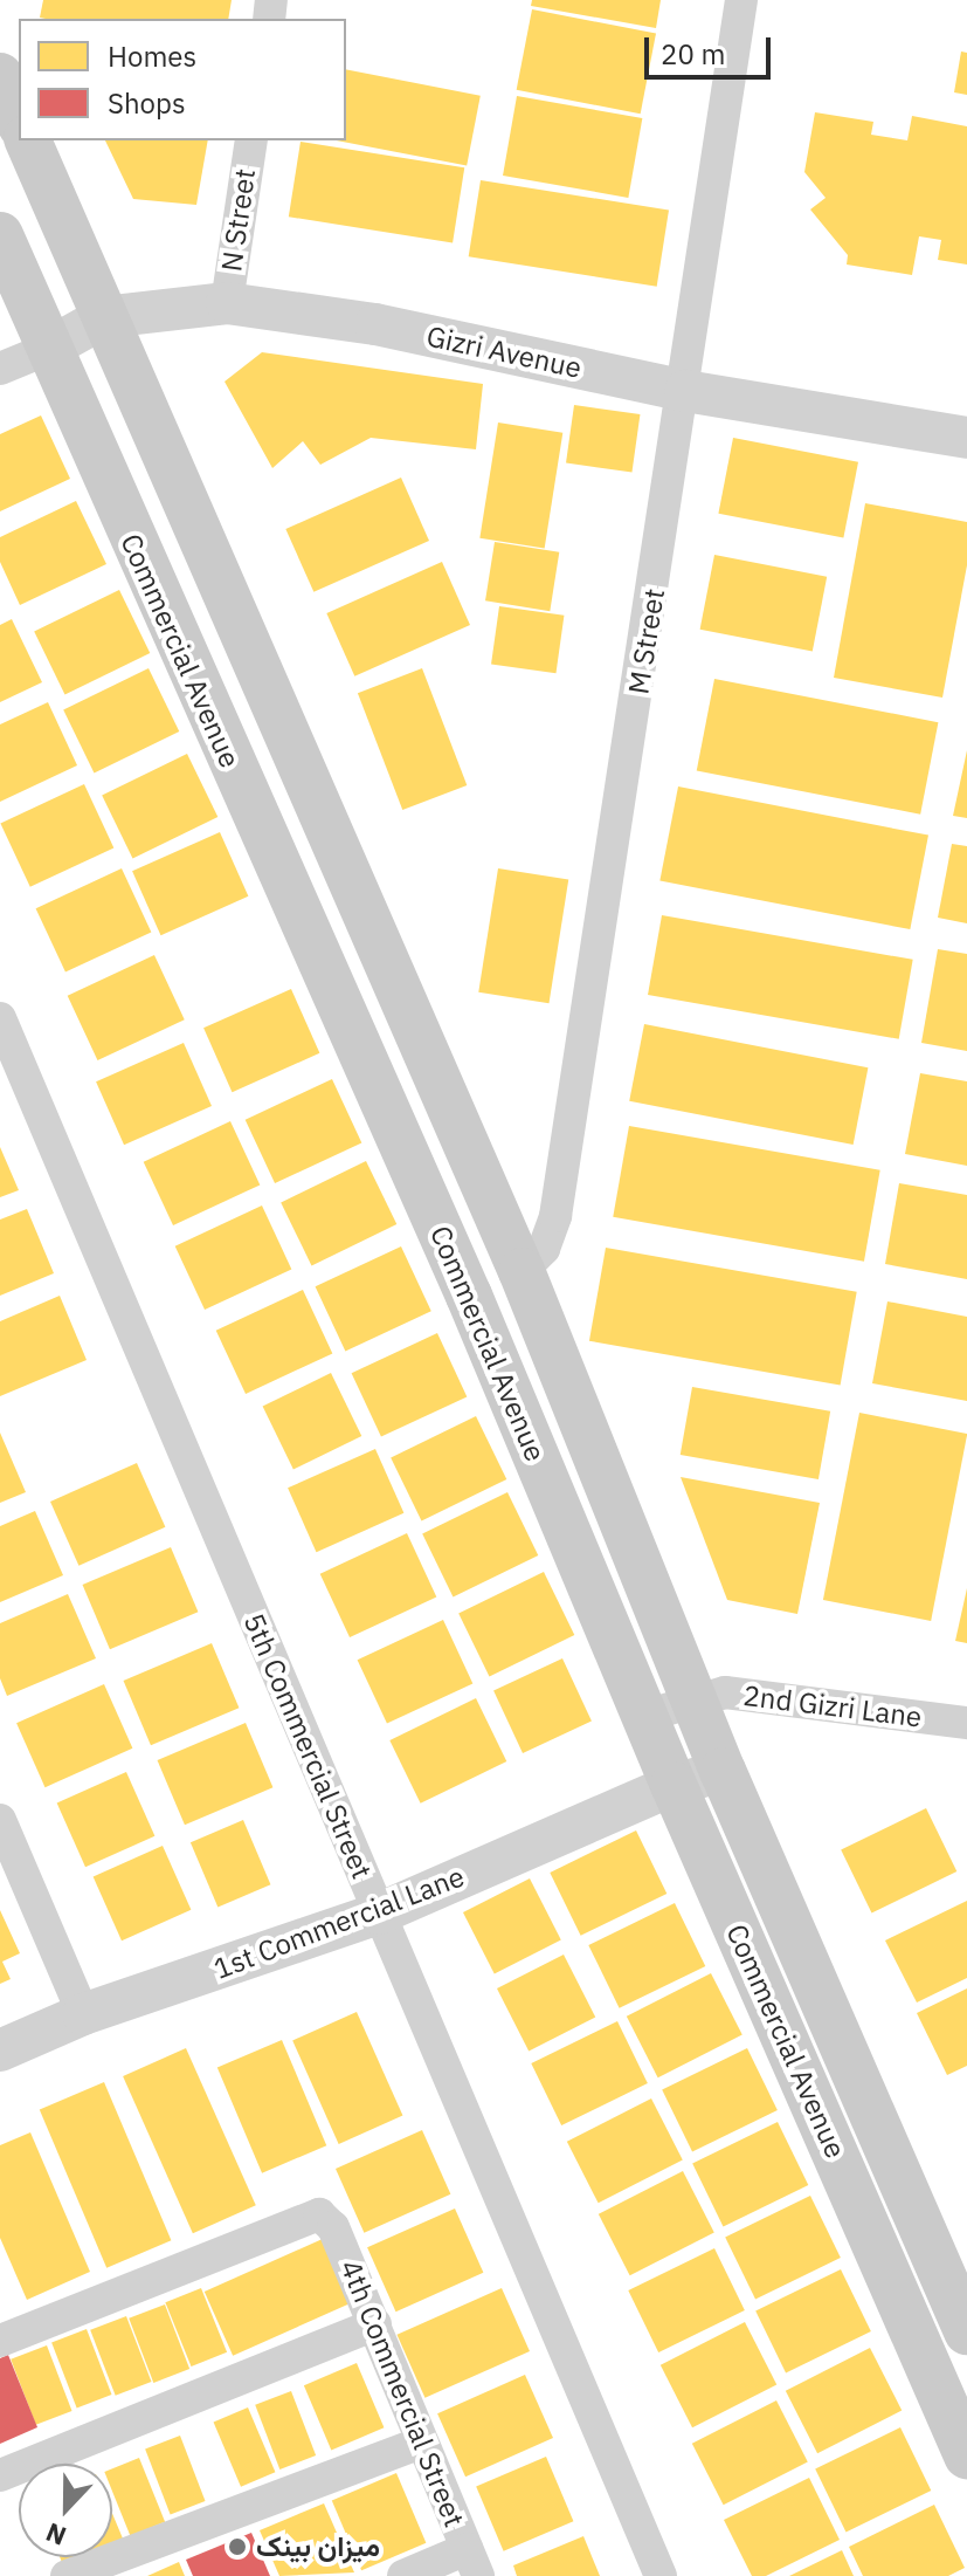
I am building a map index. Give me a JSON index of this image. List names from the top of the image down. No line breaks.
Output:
{"streets":{"main road":["Commercial Avenue"],"street":["N Street","Gizri Avenue","M Street","2nd Gizri Lane","5th Commercial Street","1st Commercial Lane","4th Commercial Street"]},"crossings":[["N Street","Gizri Avenue"],["Gizri Avenue","M Street"],["Gizri Avenue","Commercial Avenue"],["M Street","Commercial Avenue"],["Commercial Avenue","2nd Gizri Lane"],["Commercial Avenue","1st Commercial Lane"],["5th Commercial Street","1st Commercial Lane"]],"places":["میزان بینک"],"legend":["Homes","Shops"],"scale_bar":"20 m","north":"bottom"}
